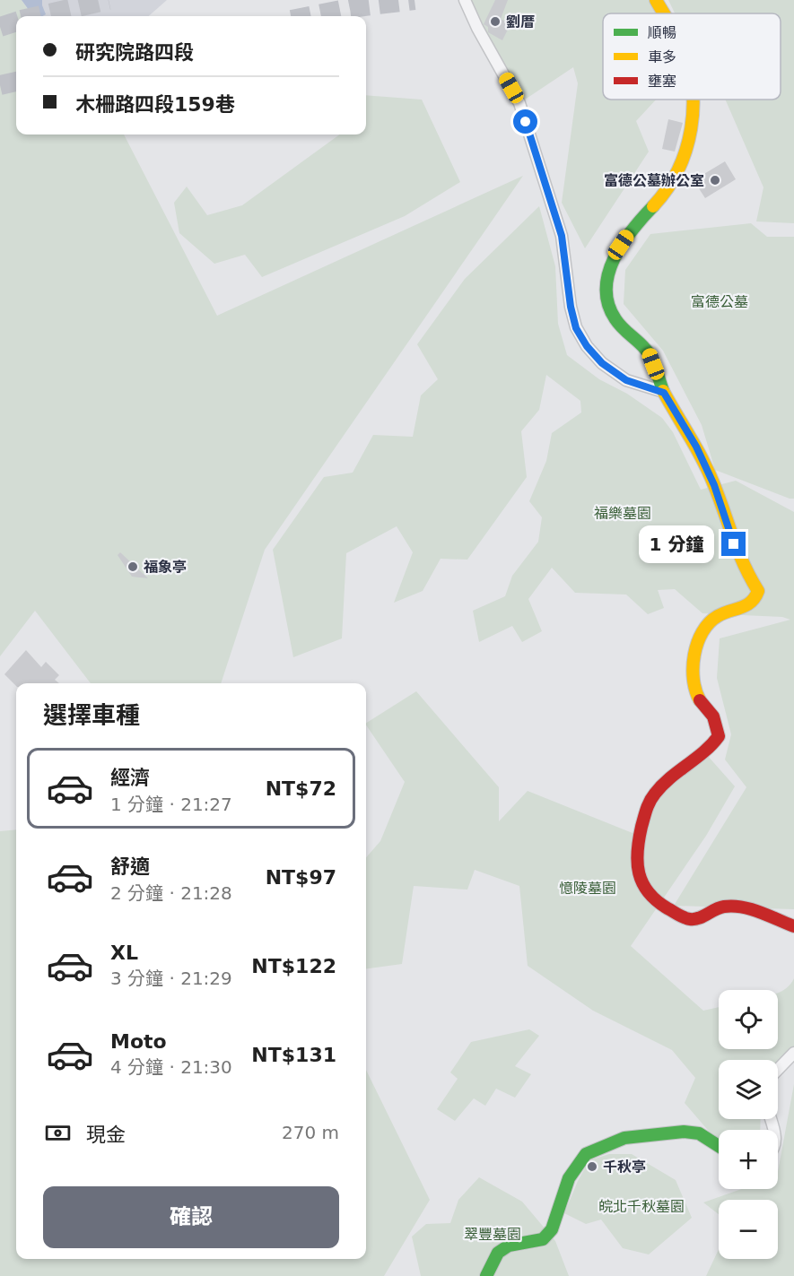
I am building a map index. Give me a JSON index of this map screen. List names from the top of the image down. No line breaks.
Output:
{"parks":["富德公墓","福樂墓園","憶陵墓園","皖北千秋墓園","翠豐墓園"],"places":["劉厝","富德公墓辦公室","福象亭","千秋亭"],"legend":["順暢","車多","壅塞"],"page":{"banner":["研究院路四段","木柵路四段159巷"],"bubble":"1 分鐘","heading":"選擇車種","list":[{"name":"經濟","note":"1 分鐘 · 21:27","value":"NT$72"},{"name":"舒適","note":"2 分鐘 · 21:28","value":"NT$97"},{"name":"XL","note":"3 分鐘 · 21:29","value":"NT$122"},{"name":"Moto","note":"4 分鐘 · 21:30","value":"NT$131"}],"map_buttons":["+","−"],"pay":["現金","270 m"],"buttons":"確認"}}
